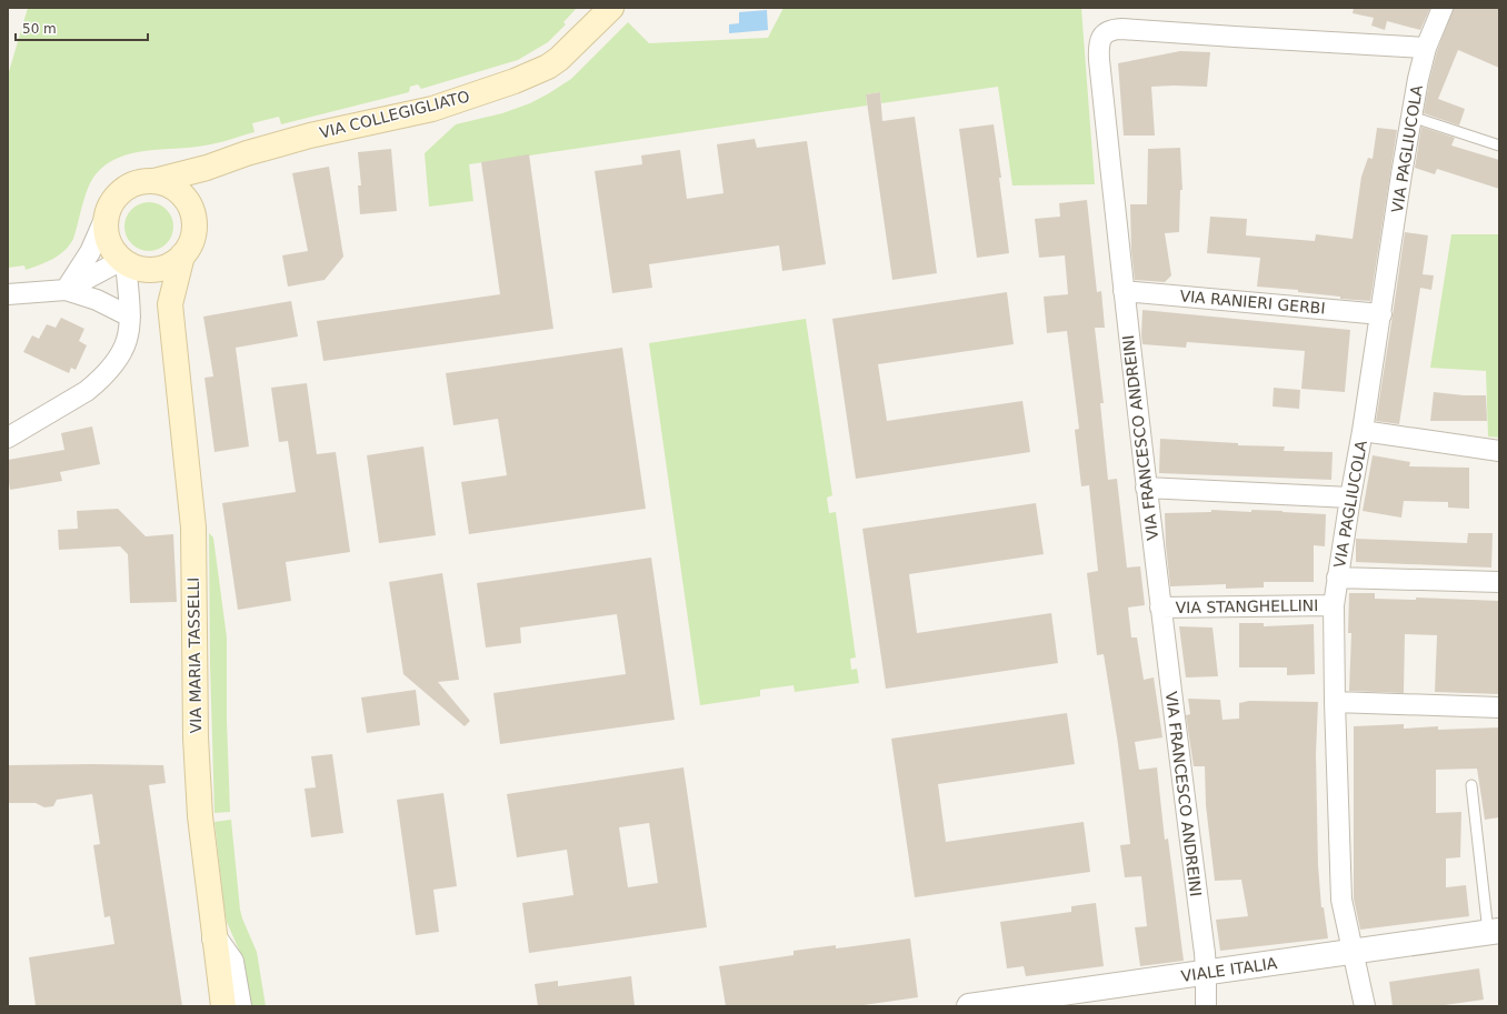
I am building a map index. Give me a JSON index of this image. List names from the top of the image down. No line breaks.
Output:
{"streets":{"main road":["VIA COLLEGIGLIATO","VIA MARIA TASSELLI"],"street":["VIA PAGLIUCOLA","VIA RANIERI GERBI","VIA FRANCESCO ANDREINI","VIA STANGHELLINI","VIALE ITALIA"]},"crossings":[["VIA COLLEGIGLIATO","VIA MARIA TASSELLI"],["VIA PAGLIUCOLA","VIA RANIERI GERBI"],["VIA PAGLIUCOLA","VIA FRANCESCO ANDREINI"],["VIA PAGLIUCOLA","VIA STANGHELLINI"],["VIA PAGLIUCOLA","VIALE ITALIA"],["VIA RANIERI GERBI","VIA FRANCESCO ANDREINI"],["VIA FRANCESCO ANDREINI","VIA STANGHELLINI"],["VIA FRANCESCO ANDREINI","VIALE ITALIA"]],"scale_bar":"50 m"}
